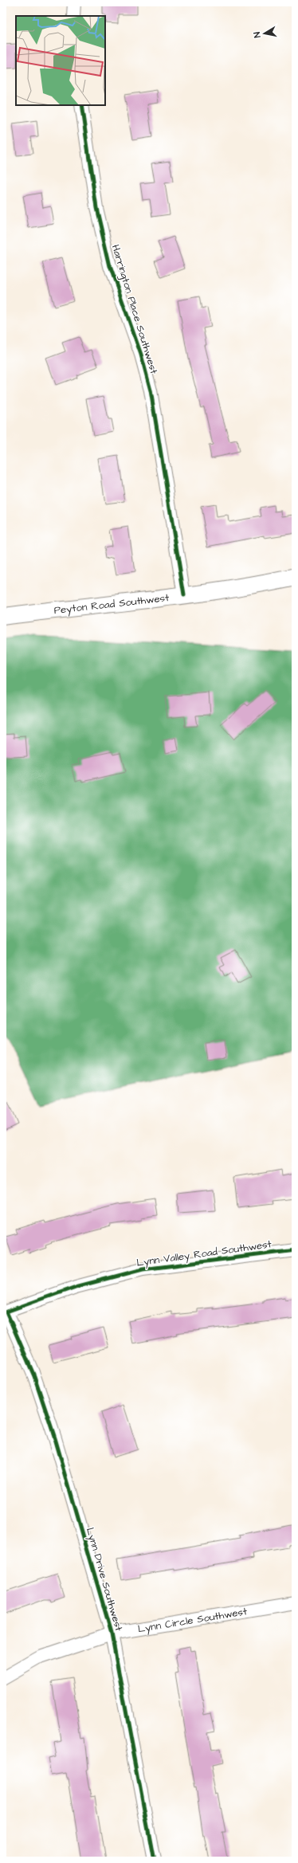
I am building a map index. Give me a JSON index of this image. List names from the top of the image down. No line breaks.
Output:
{"streets":{"street":["Harrington Place Southwest","Peyton Road Southwest","Lynn Valley Road Southwest","Lynn Drive Southwest","Lynn Circle Southwest"]},"crossings":[["Harrington Place Southwest","Peyton Road Southwest"],["Lynn Valley Road Southwest","Lynn Drive Southwest"],["Lynn Drive Southwest","Lynn Circle Southwest"]],"north":"left"}
